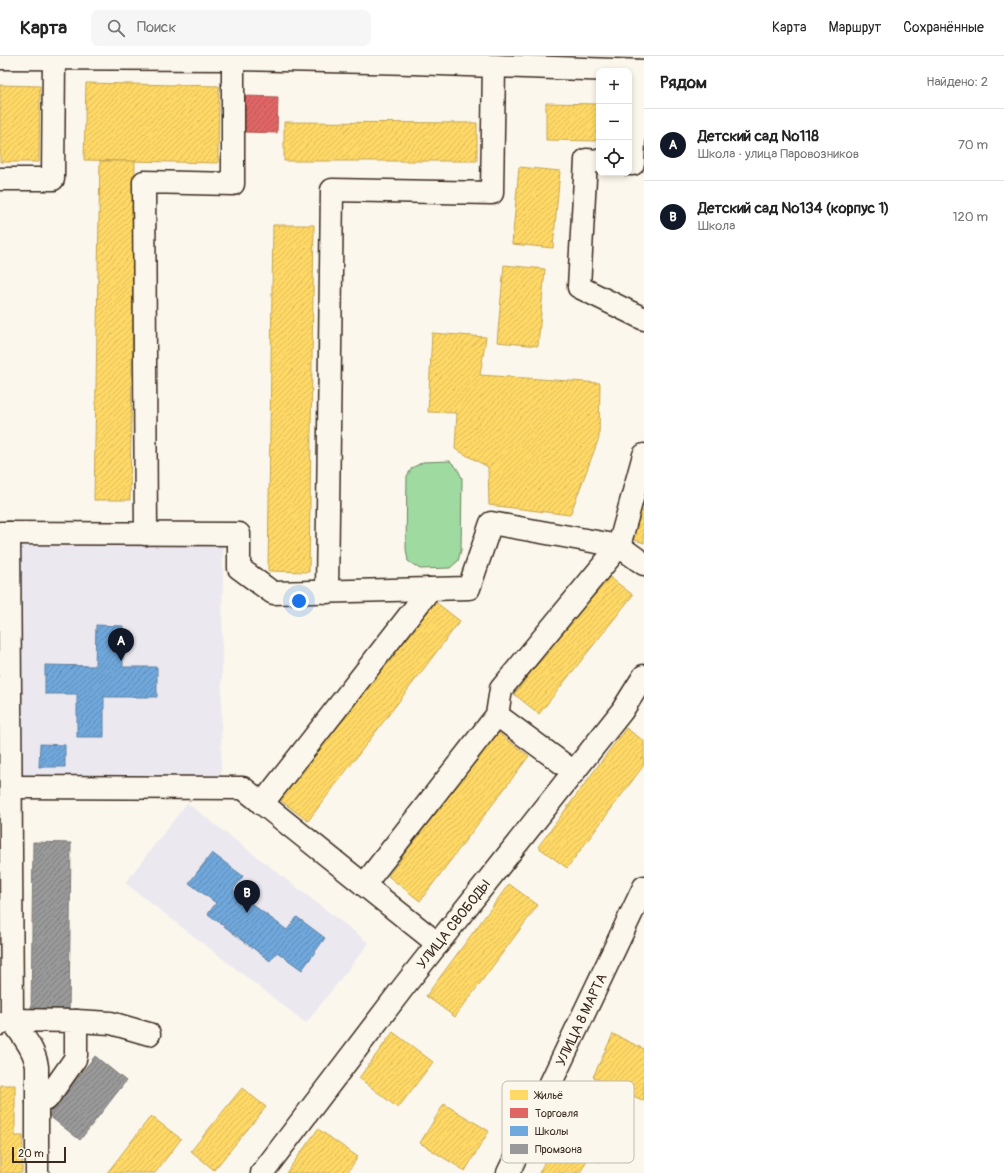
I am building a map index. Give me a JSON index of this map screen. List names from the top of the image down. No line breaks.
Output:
{"streets":{"street":["УЛИЦА СВОБОДЫ","УЛИЦА 8 МАРТА"]},"legend":["Жильё","Торговля","Школы","Промзона"],"scale_bar":"20 m","page":{"header":"Карта","search":"Поиск","nav":["Карта","Маршрут","Сохранённые"],"heading":["Рядом","Найдено: 2"],"map_buttons":["+","−"],"list":[{"mark":"A","name":"Детский сад №118","note":"Школа · улица Паровозников","value":"70 m"},{"mark":"B","name":"Детский сад №134 (корпус 1)","note":"Школа","value":"120 m"}],"pins":["A","B"],"scale":"20 m"}}
